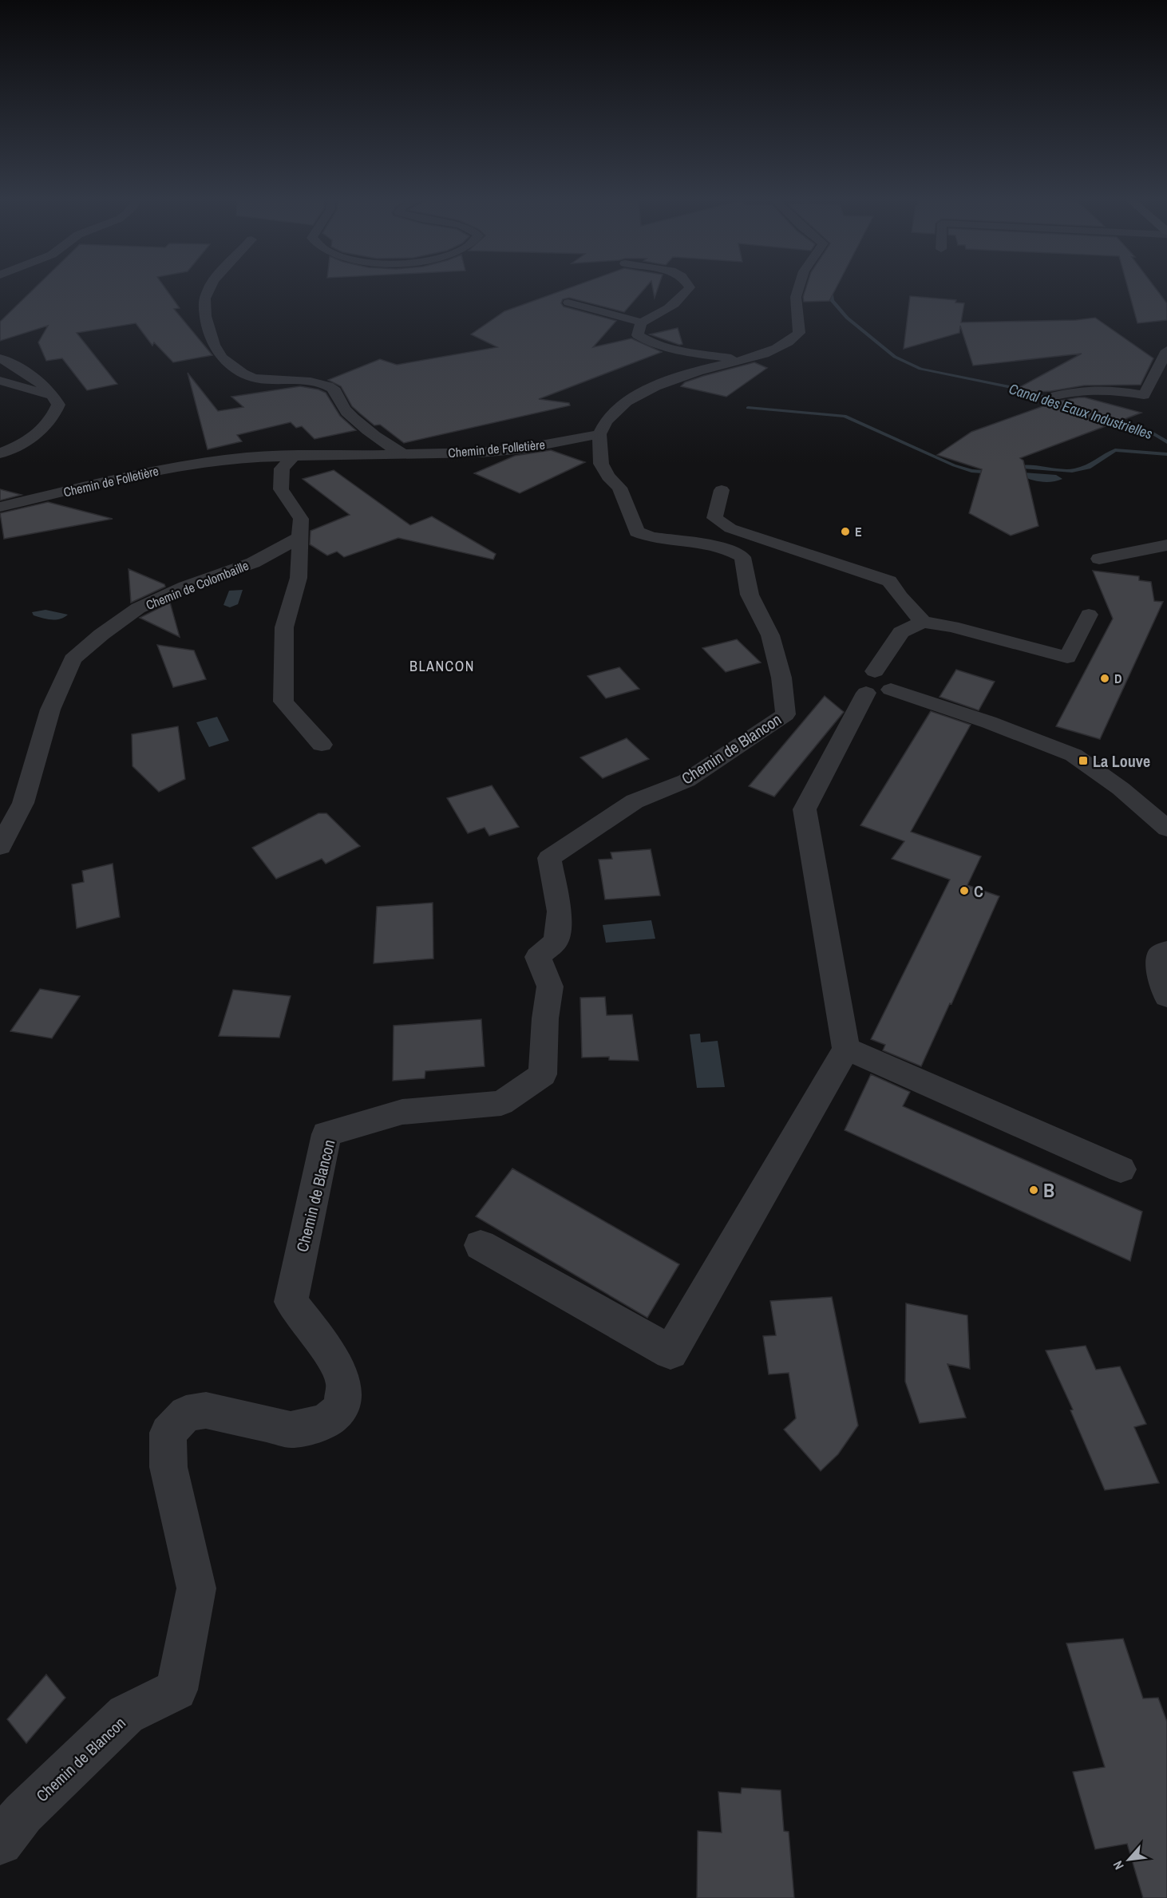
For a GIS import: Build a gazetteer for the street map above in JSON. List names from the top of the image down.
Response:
{
  "streets": {
    "street": ["Chemin de Folletière", "Chemin de Colombaille", "Chemin de Blancon"]
  },
  "crossings": [
    ["Chemin de Folletière", "Chemin de Blancon"]
  ],
  "districts": ["BLANCON"],
  "water": ["Canal des Eaux Industrielles"],
  "places": {
    "other": [
      "E",
      "D",
      "C",
      "B"
    ],
    "transit": ["La Louve"]
  },
  "north": "bottom left"
}
